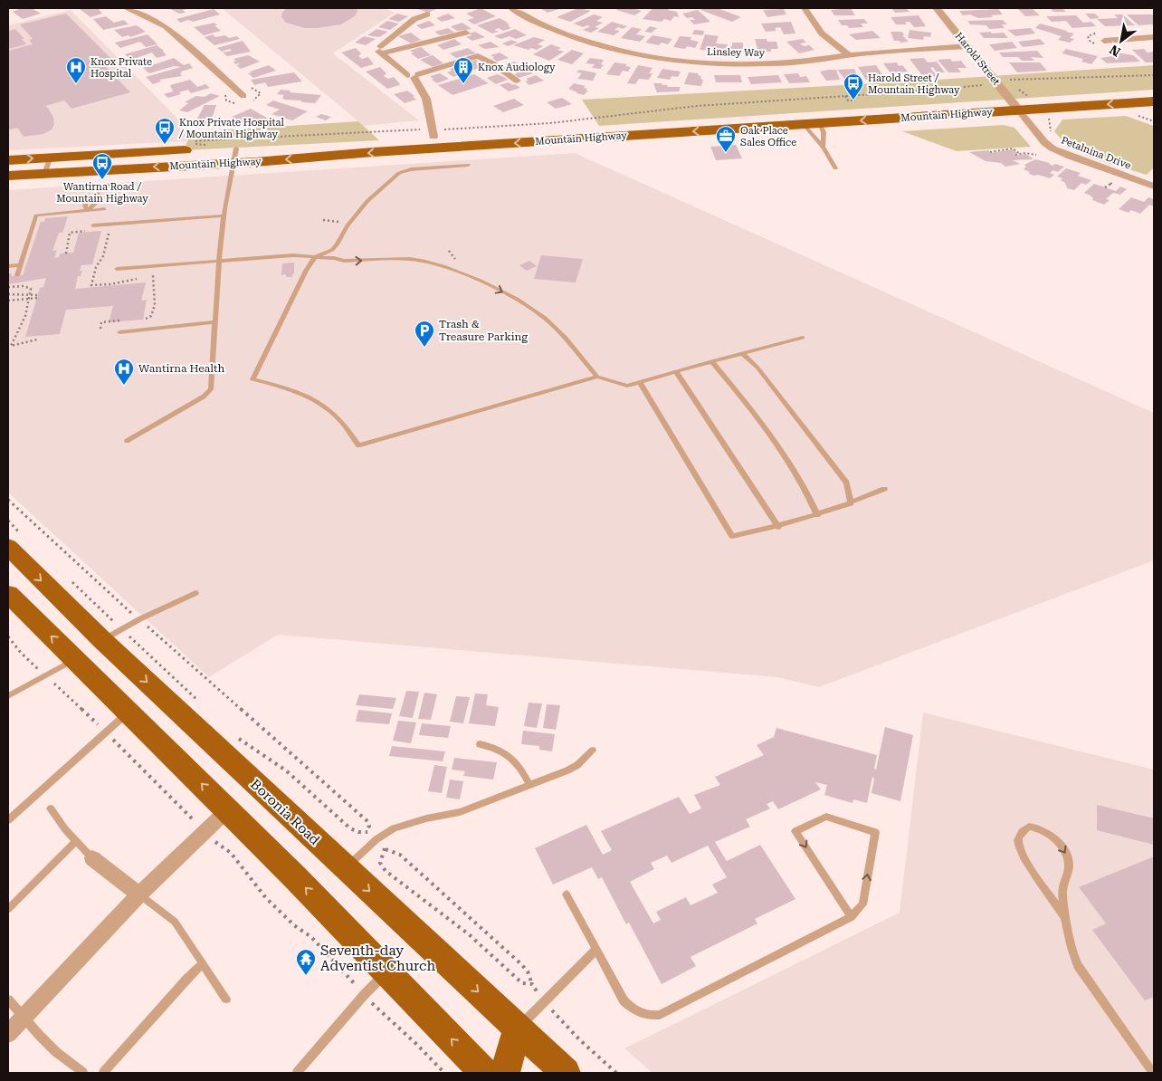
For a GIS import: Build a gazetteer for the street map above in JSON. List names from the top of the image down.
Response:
{
  "streets": {
    "main road": ["Mountain Highway", "Boronia Road"],
    "street": ["Linsley Way", "Harold Street", "Petalnina Drive"]
  },
  "crossings": [
    ["Linsley Way", "Harold Street"],
    ["Harold Street", "Mountain Highway"],
    ["Harold Street", "Petalnina Drive"],
    ["Mountain Highway", "Petalnina Drive"]
  ],
  "places": {
    "hospital": ["Knox Private Hospital", "Wantirna Health"],
    "building": ["Knox Audiology"],
    "bus stop": ["Harold Street / Mountain Highway", "Knox Private Hospital / Mountain Highway", "Wantirna Road / Mountain Highway"],
    "office": ["Oak Place Sales Office"],
    "parking": ["Trash & Treasure Parking"],
    "temple": ["Seventh-day Adventist Church"]
  },
  "north": "bottom left"
}
